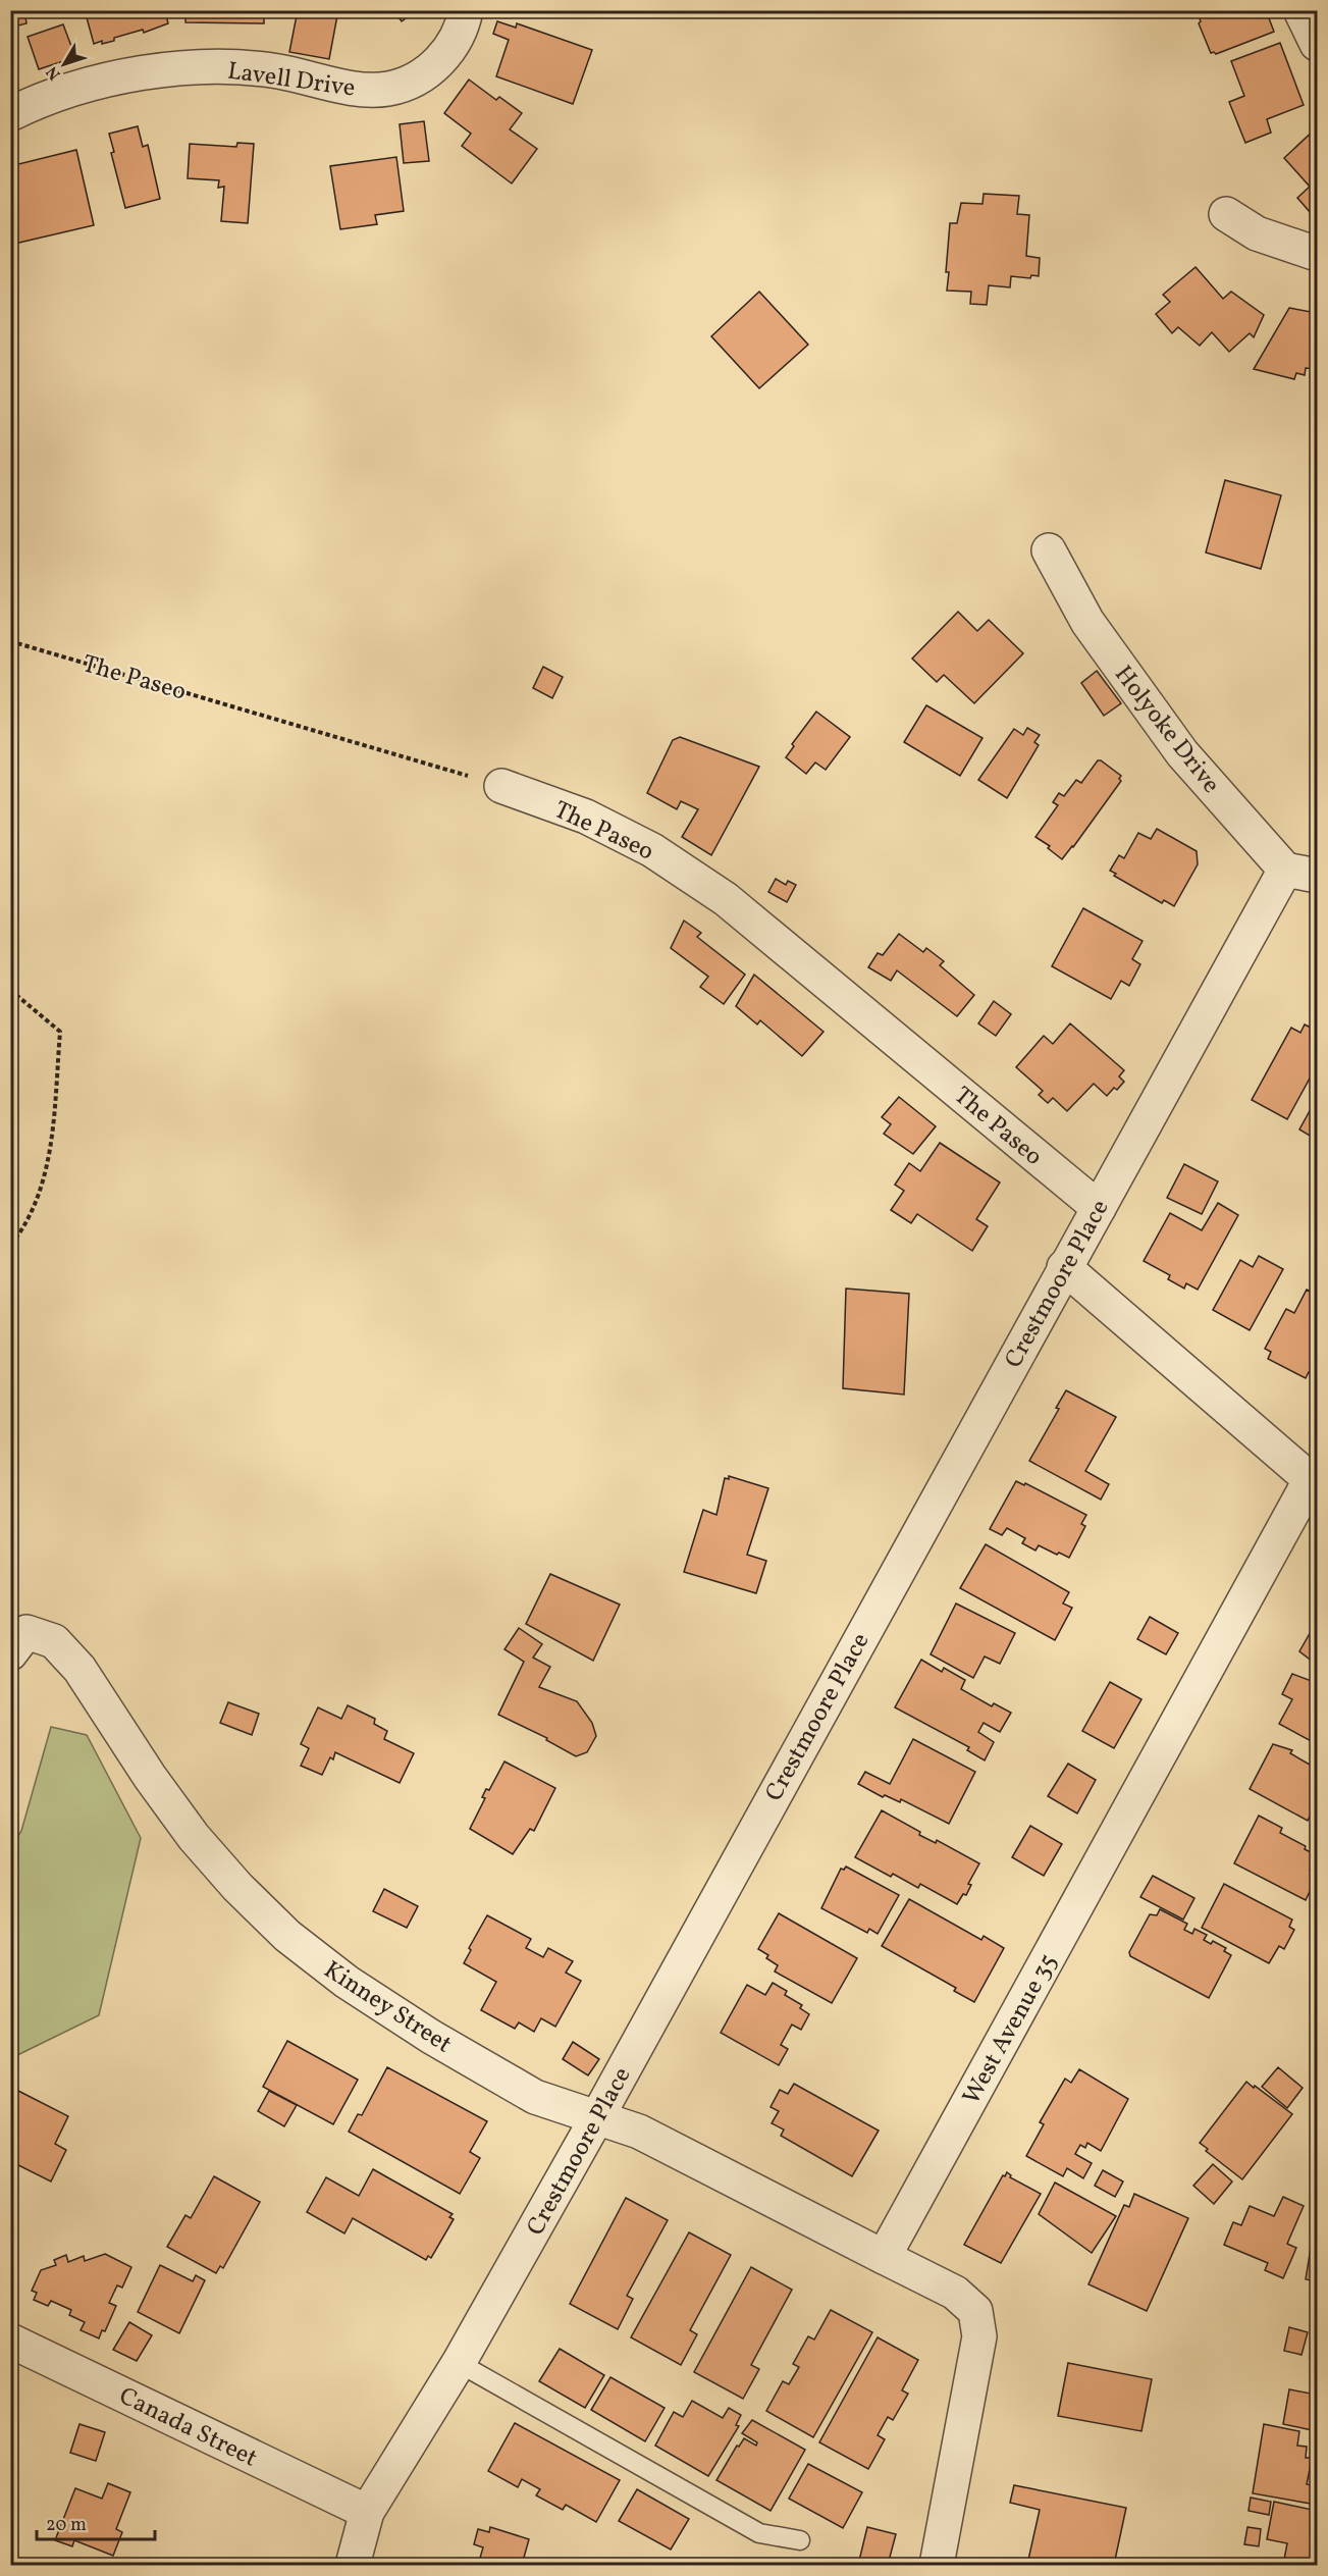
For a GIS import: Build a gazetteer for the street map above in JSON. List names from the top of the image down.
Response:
{
  "streets": {
    "street": [
      "Lavell Drive",
      "The Paseo",
      "Holyoke Drive",
      "Crestmoore Place",
      "Kinney Street",
      "West Avenue 35",
      "Canada Street"
    ]
  },
  "crossings": [
    ["The Paseo", "Crestmoore Place"],
    ["Holyoke Drive", "Crestmoore Place"],
    ["Crestmoore Place", "Kinney Street"],
    ["Crestmoore Place", "Canada Street"],
    ["Kinney Street", "West Avenue 35"]
  ],
  "scale_bar": "20 m",
  "north": "bottom left"
}
